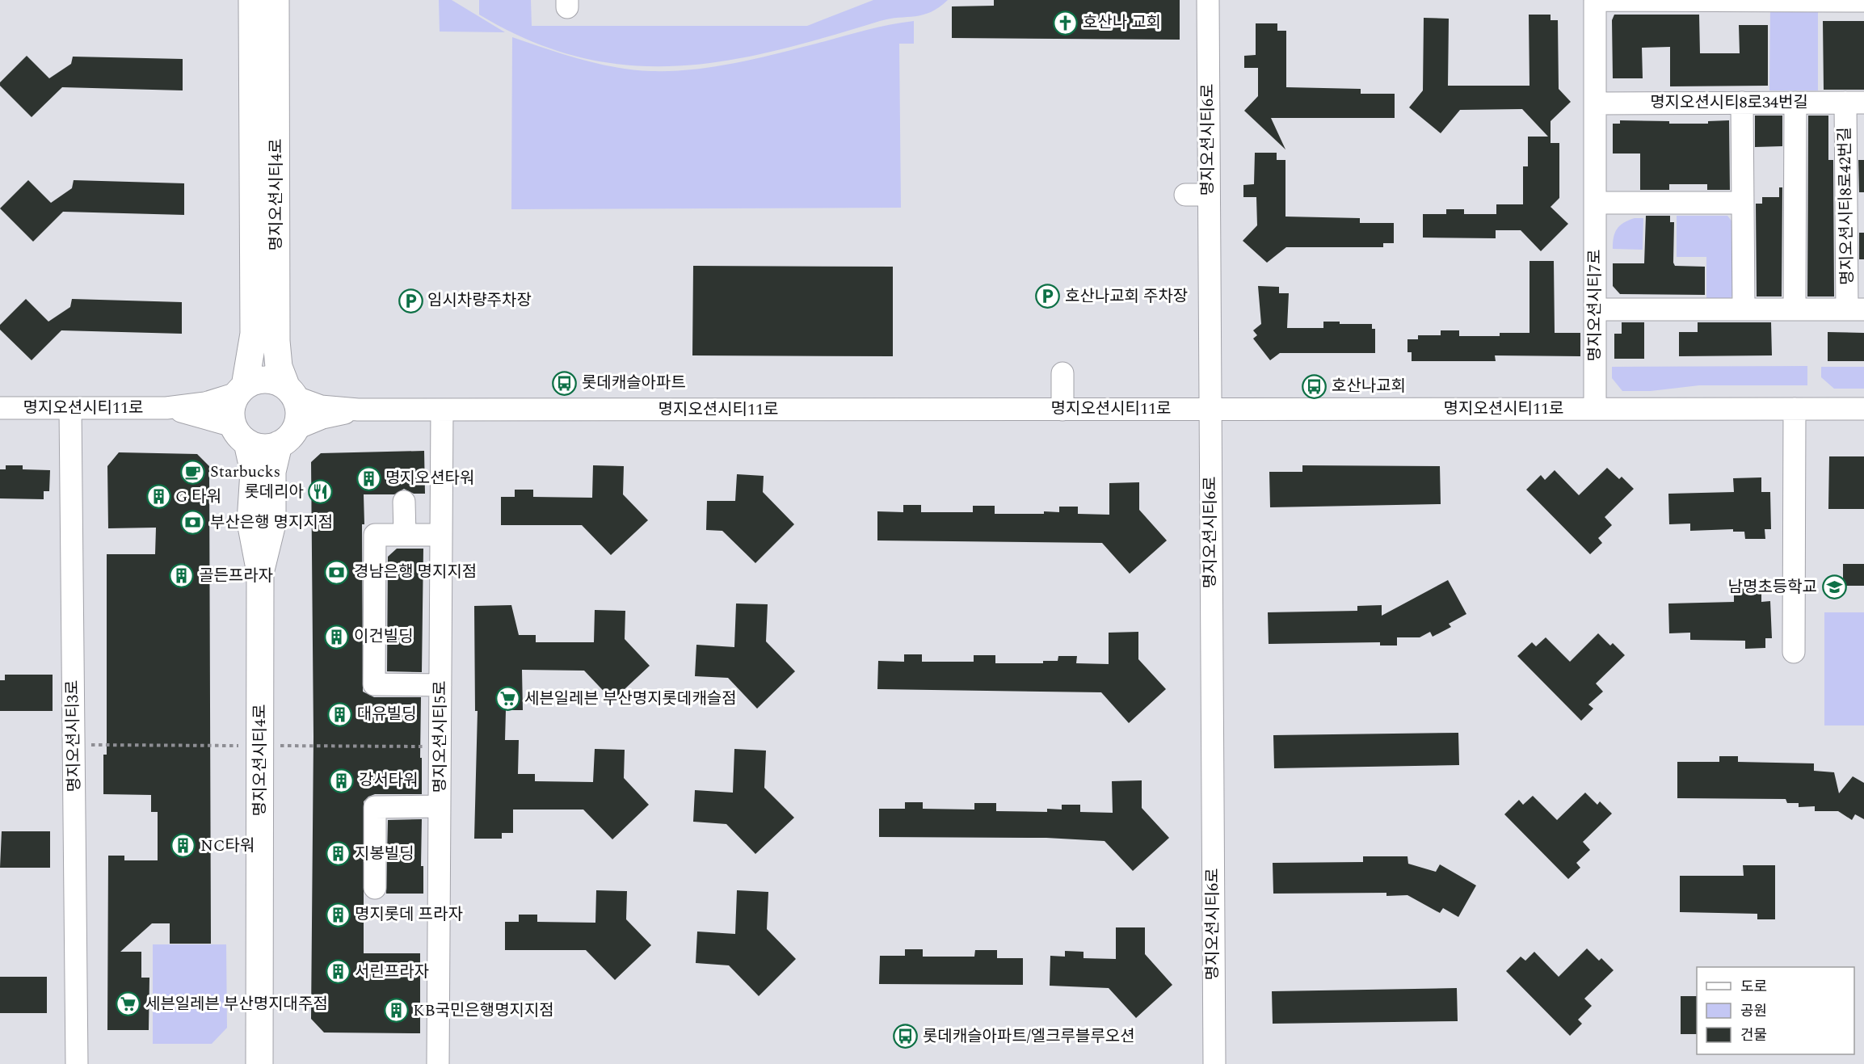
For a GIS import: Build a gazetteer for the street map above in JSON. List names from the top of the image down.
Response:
{
  "streets": {
    "main road": ["명지오션시티4로"],
    "street": [
      "명지오션시티8로34번길",
      "명지오션시티6로",
      "명지오션시티8로42번길",
      "명지오션시티7로",
      "명지오션시티11로",
      "명지오션시티3로",
      "명지오션시티5로"
    ]
  },
  "crossings": [
    ["명지오션시티8로34번길", "명지오션시티8로42번길"],
    ["명지오션시티8로34번길", "명지오션시티7로"],
    ["명지오션시티6로", "명지오션시티11로"],
    ["명지오션시티8로42번길", "명지오션시티7로"],
    ["명지오션시티7로", "명지오션시티11로"],
    ["명지오션시티11로", "명지오션시티3로"],
    ["명지오션시티11로", "명지오션시티5로"]
  ],
  "places": {
    "church": ["호산나 교회"],
    "parking": ["호산나교회 주차장", "임시차량주차장"],
    "bus stop": ["롯데캐슬아파트", "호산나교회", "롯데캐슬아파트/엘크루블루오션"],
    "cafe": ["Starbucks"],
    "building": [
      "명지오션타워",
      "G 타워",
      "골든프라자",
      "이건빌딩",
      "대유빌딩",
      "강서타워",
      "NC타워",
      "지봉빌딩",
      "명지롯데 프라자",
      "서린프라자",
      "KB국민은행명지지점"
    ],
    "restaurant": ["롯데리아"],
    "bank": ["부산은행 명지지점", "경남은행 명지지점"],
    "school or university": ["남명초등학교"],
    "supermarket": ["세븐일레븐 부산명지롯데캐슬점", "세븐일레븐 부산명지대주점"]
  },
  "legend": ["도로", "공원", "건물"]
}
